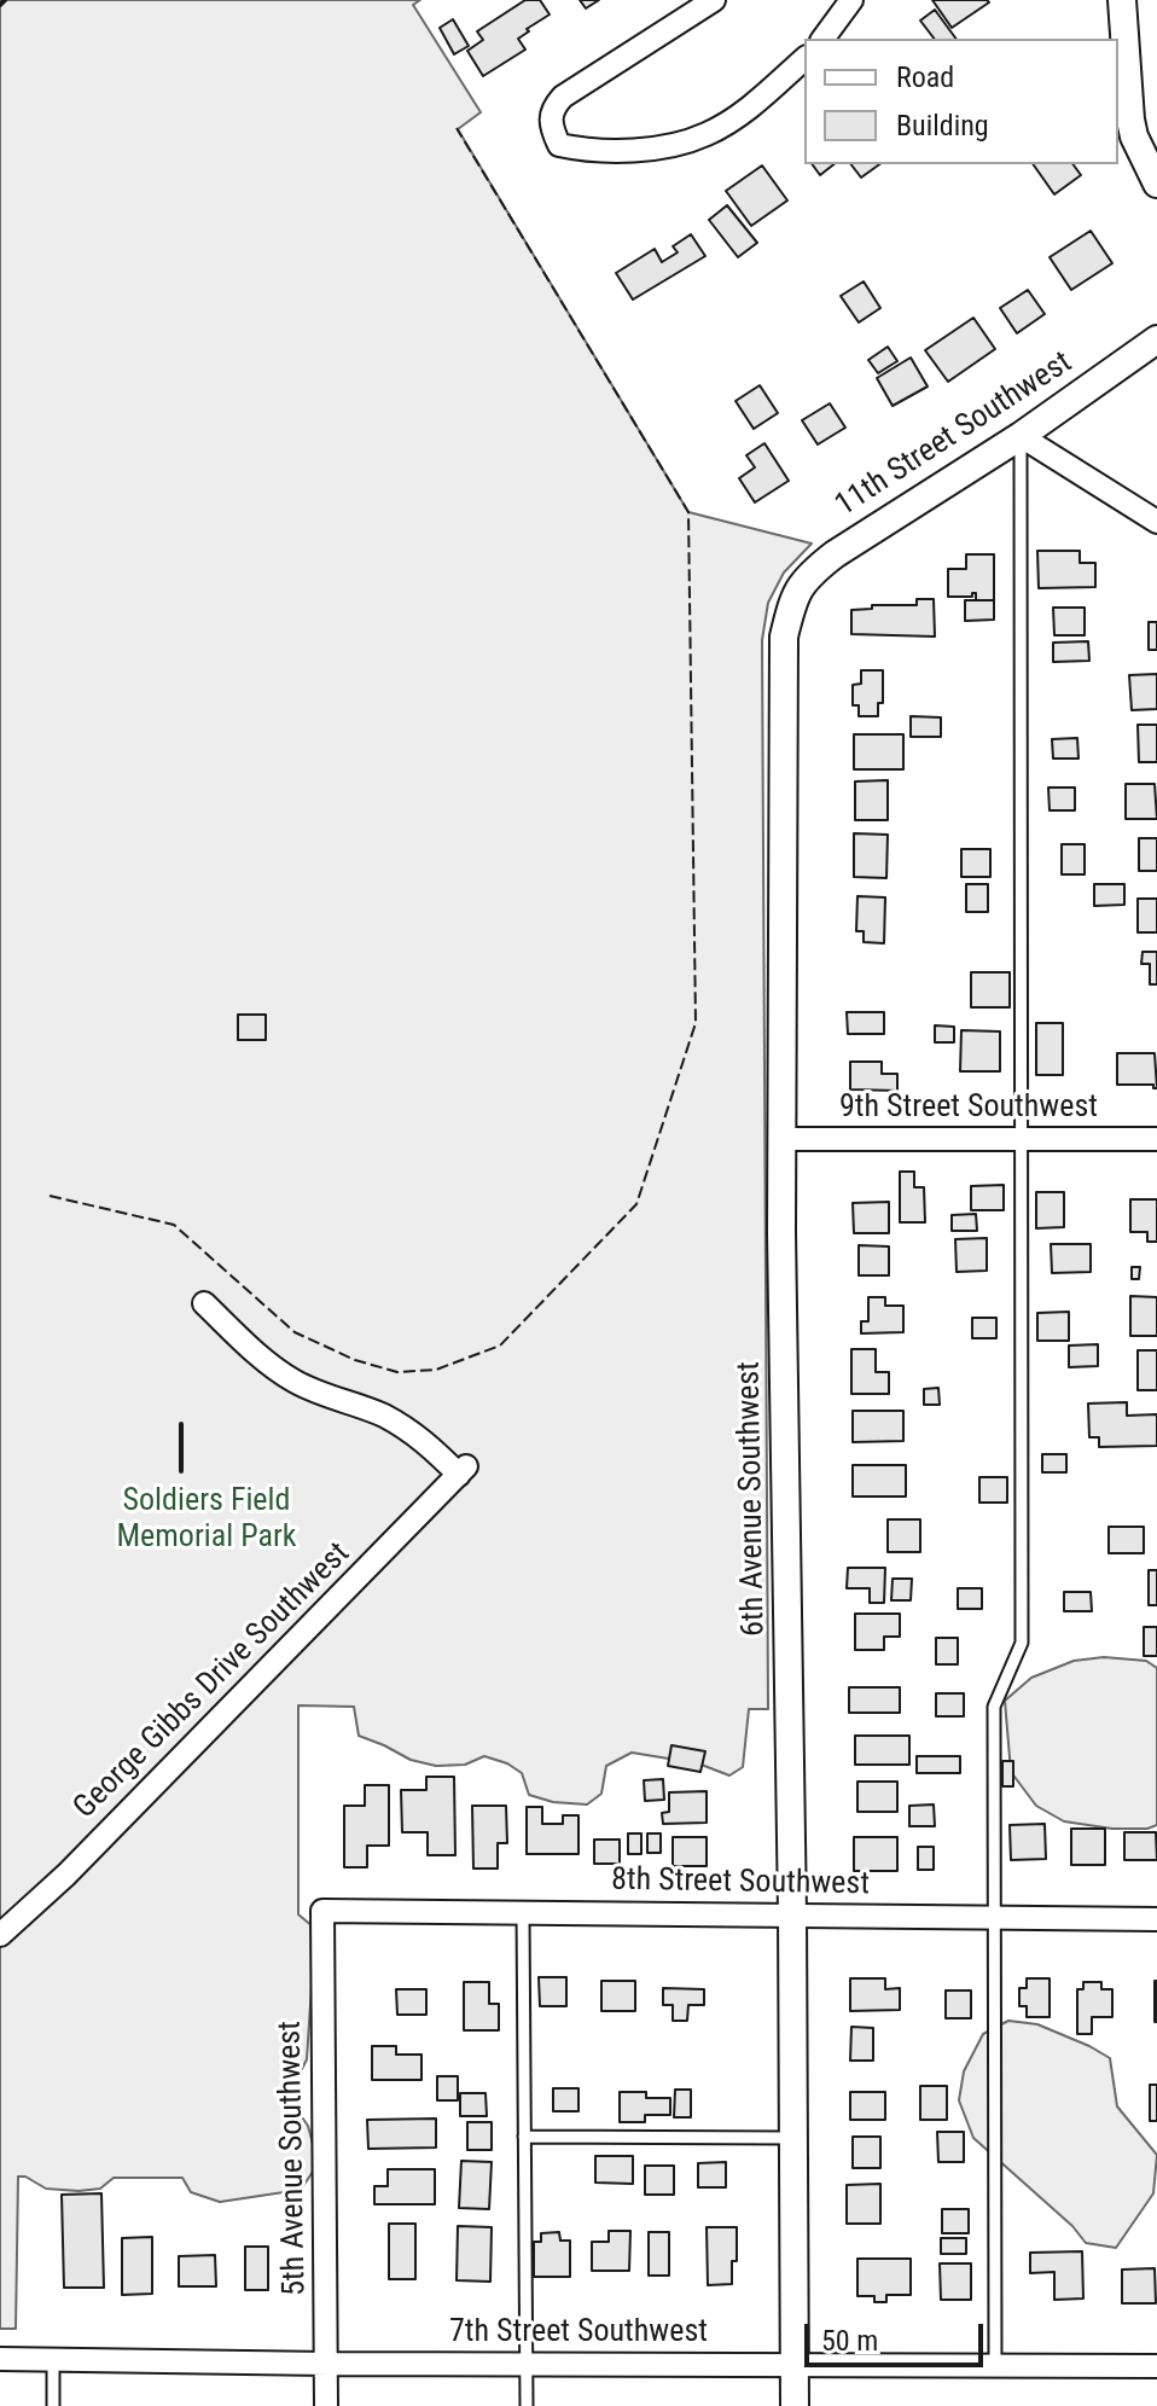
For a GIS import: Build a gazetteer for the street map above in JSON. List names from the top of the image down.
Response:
{
  "streets": {
    "street": [
      "11th Street Southwest",
      "9th Street Southwest",
      "6th Avenue Southwest",
      "George Gibbs Drive Southwest",
      "8th Street Southwest",
      "5th Avenue Southwest",
      "7th Street Southwest"
    ]
  },
  "crossings": [
    ["11th Street Southwest", "6th Avenue Southwest"],
    ["9th Street Southwest", "6th Avenue Southwest"],
    ["6th Avenue Southwest", "8th Street Southwest"],
    ["6th Avenue Southwest", "7th Street Southwest"],
    ["8th Street Southwest", "5th Avenue Southwest"],
    ["5th Avenue Southwest", "7th Street Southwest"]
  ],
  "parks": ["Soldiers Field Memorial Park"],
  "legend": ["Road", "Building"],
  "scale_bar": "50 m"
}
